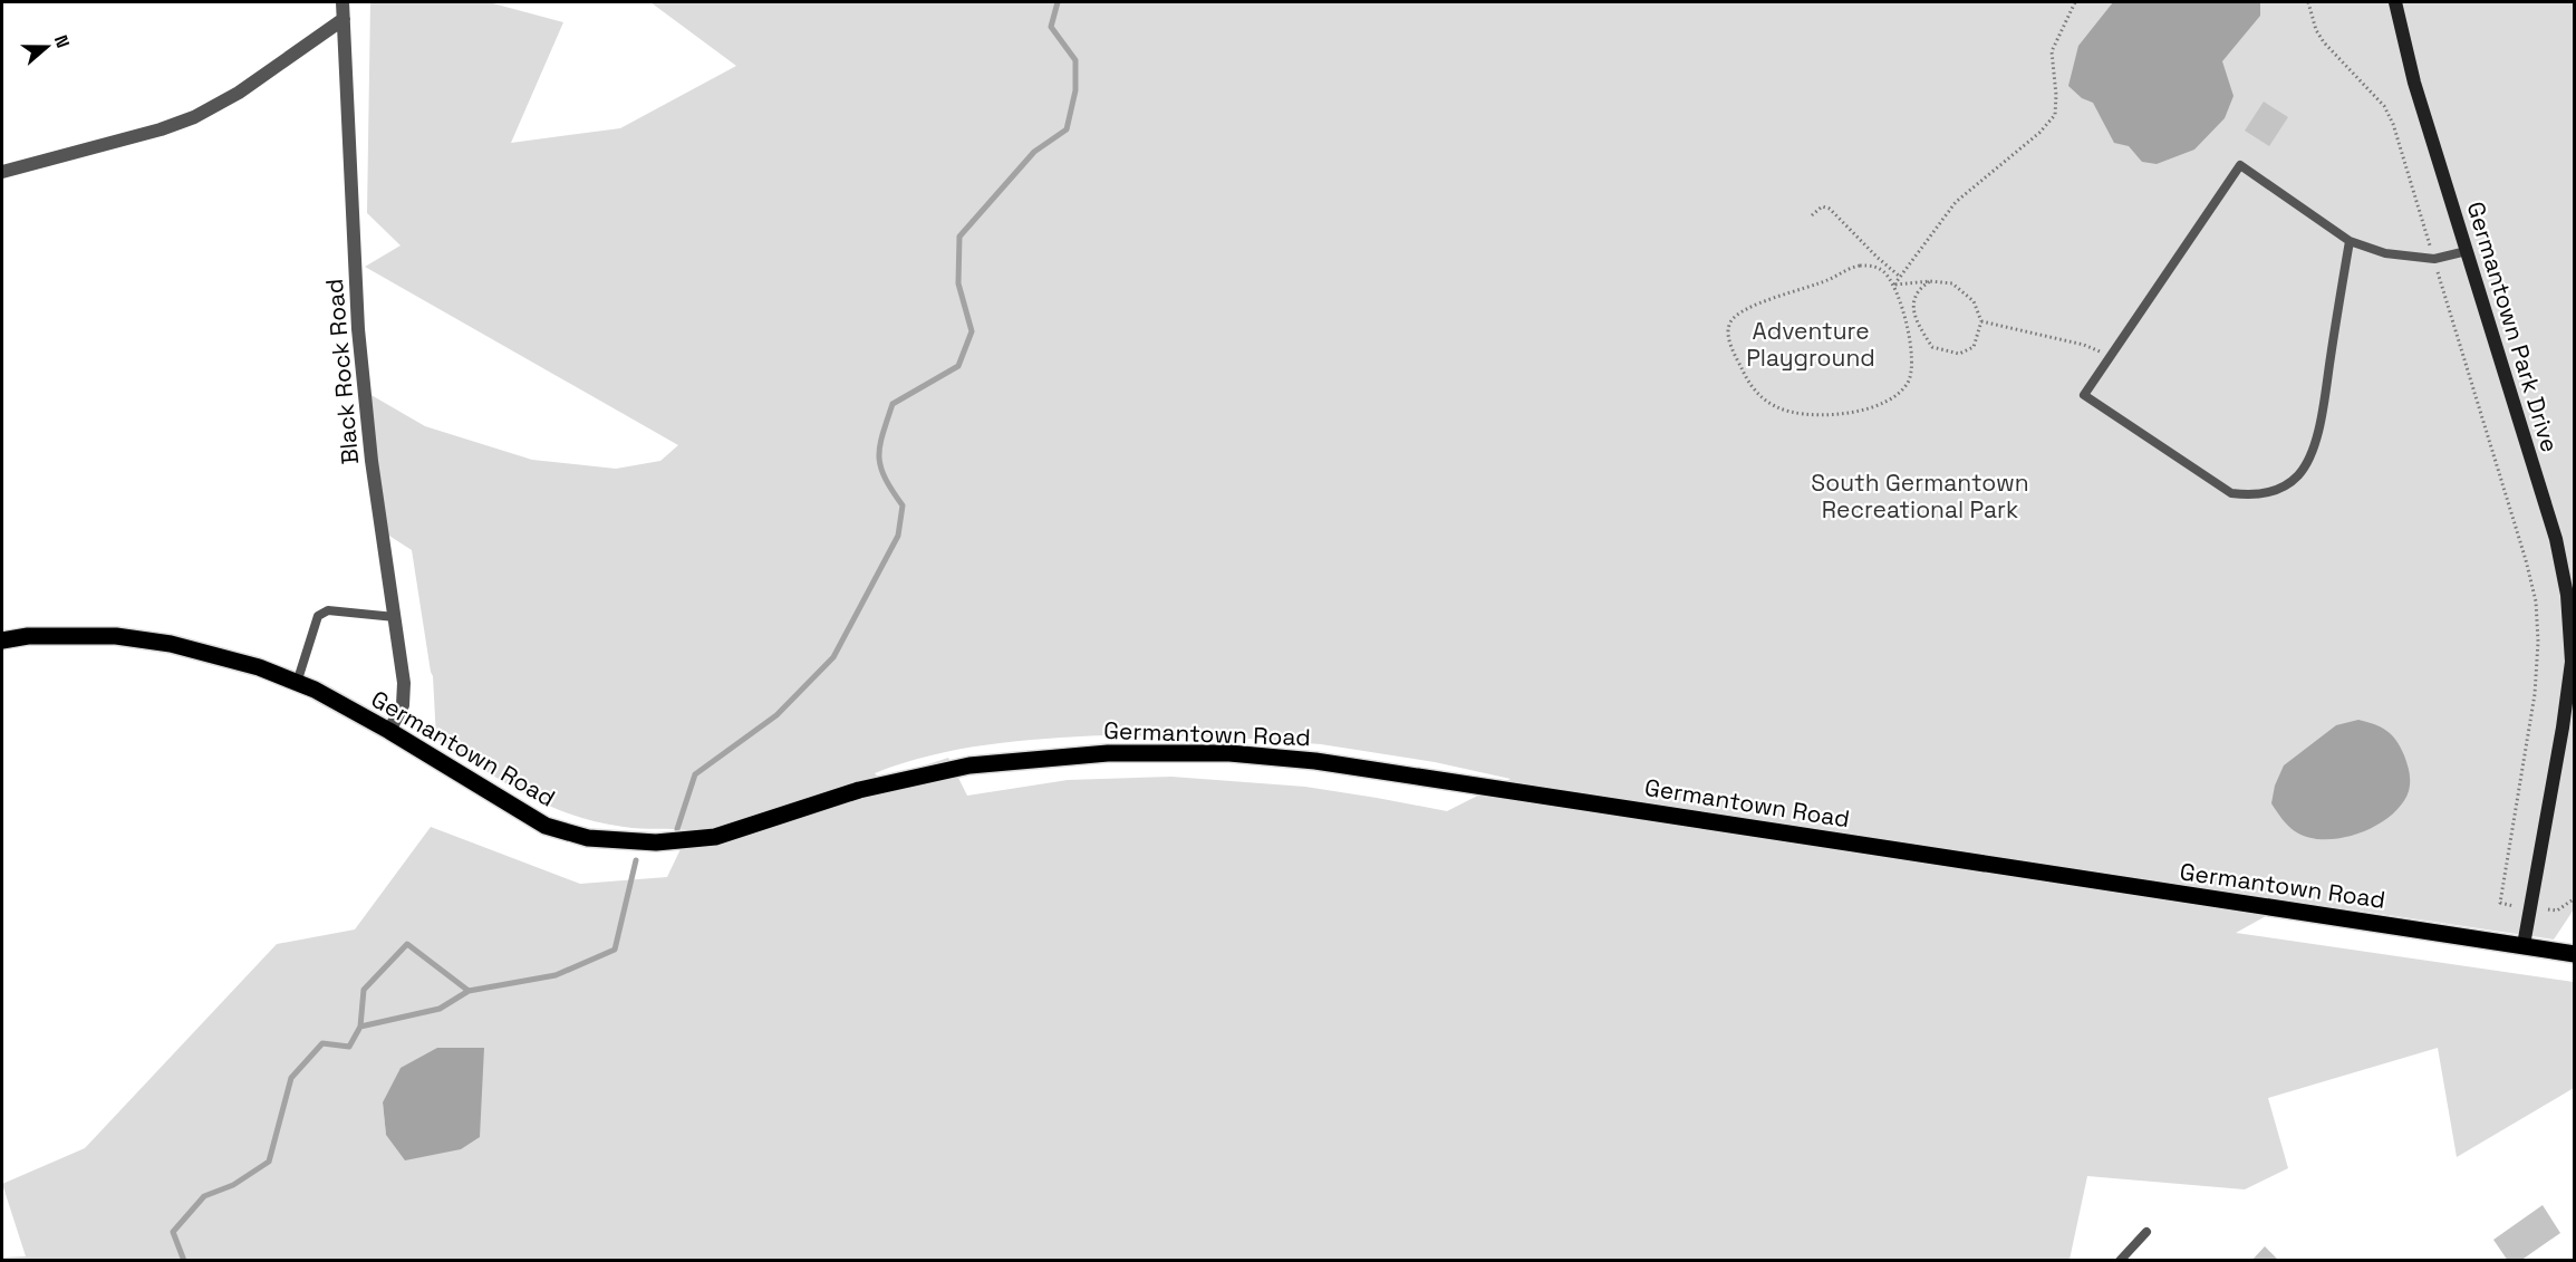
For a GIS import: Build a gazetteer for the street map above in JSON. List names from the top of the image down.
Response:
{
  "streets": {
    "main road": ["Germantown Road"],
    "street": ["Germantown Park Drive", "Black Rock Road"]
  },
  "crossings": [
    ["Germantown Park Drive", "Germantown Road"],
    ["Black Rock Road", "Germantown Road"]
  ],
  "parks": ["Adventure Playground", "South Germantown Recreational Park"],
  "north": "right"
}
